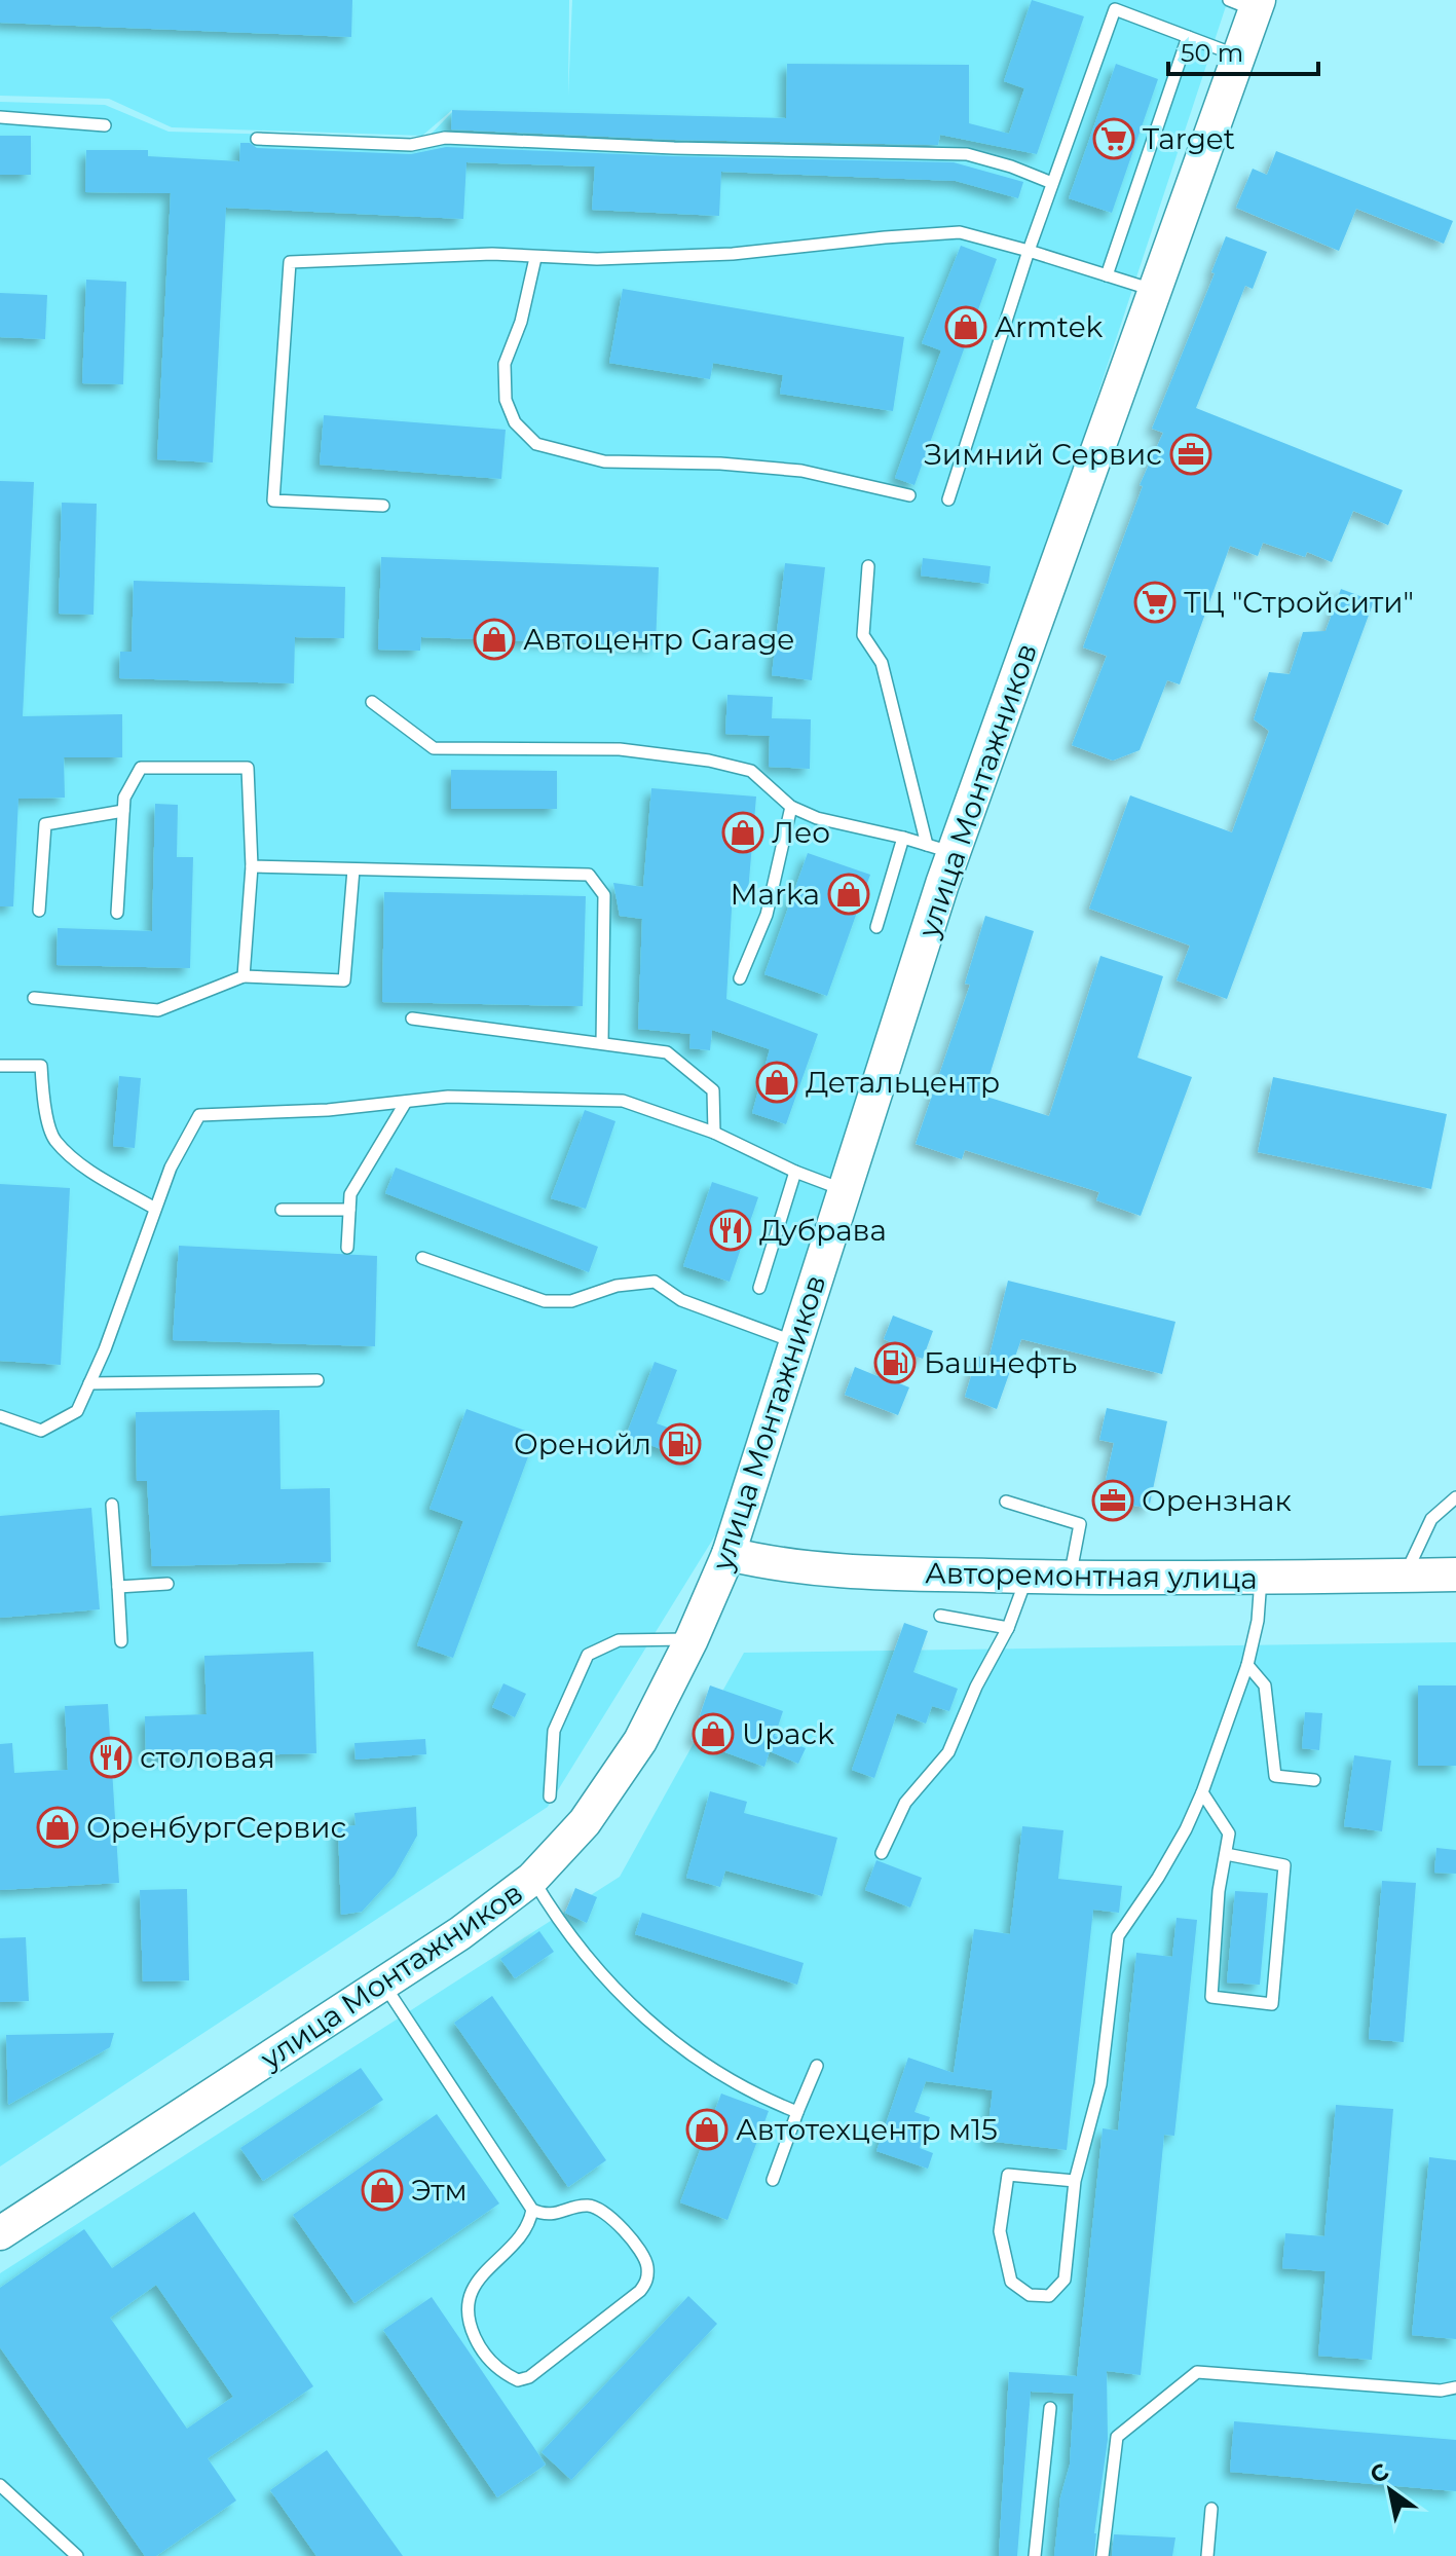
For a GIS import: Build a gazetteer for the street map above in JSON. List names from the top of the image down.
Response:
{
  "streets": {
    "main road": ["улица Монтажников", "Авторемонтная улица"]
  },
  "crossings": [
    ["улица Монтажников", "Авторемонтная улица"]
  ],
  "places": {
    "supermarket": ["Target", "ТЦ \"Стройсити\""],
    "shop": [
      "Armtek",
      "Автоцентр Garage",
      "Лео",
      "Marka",
      "Детальцентр",
      "Upack",
      "ОренбургСервис",
      "Автотехцентр м15",
      "Этм"
    ],
    "office": ["Зимний Сервис", "Орензнак"],
    "restaurant": ["Дубрава", "столовая"],
    "fuel station": ["Башнефть", "Оренойл"]
  },
  "scale_bar": "50 m",
  "north": "top left"
}
